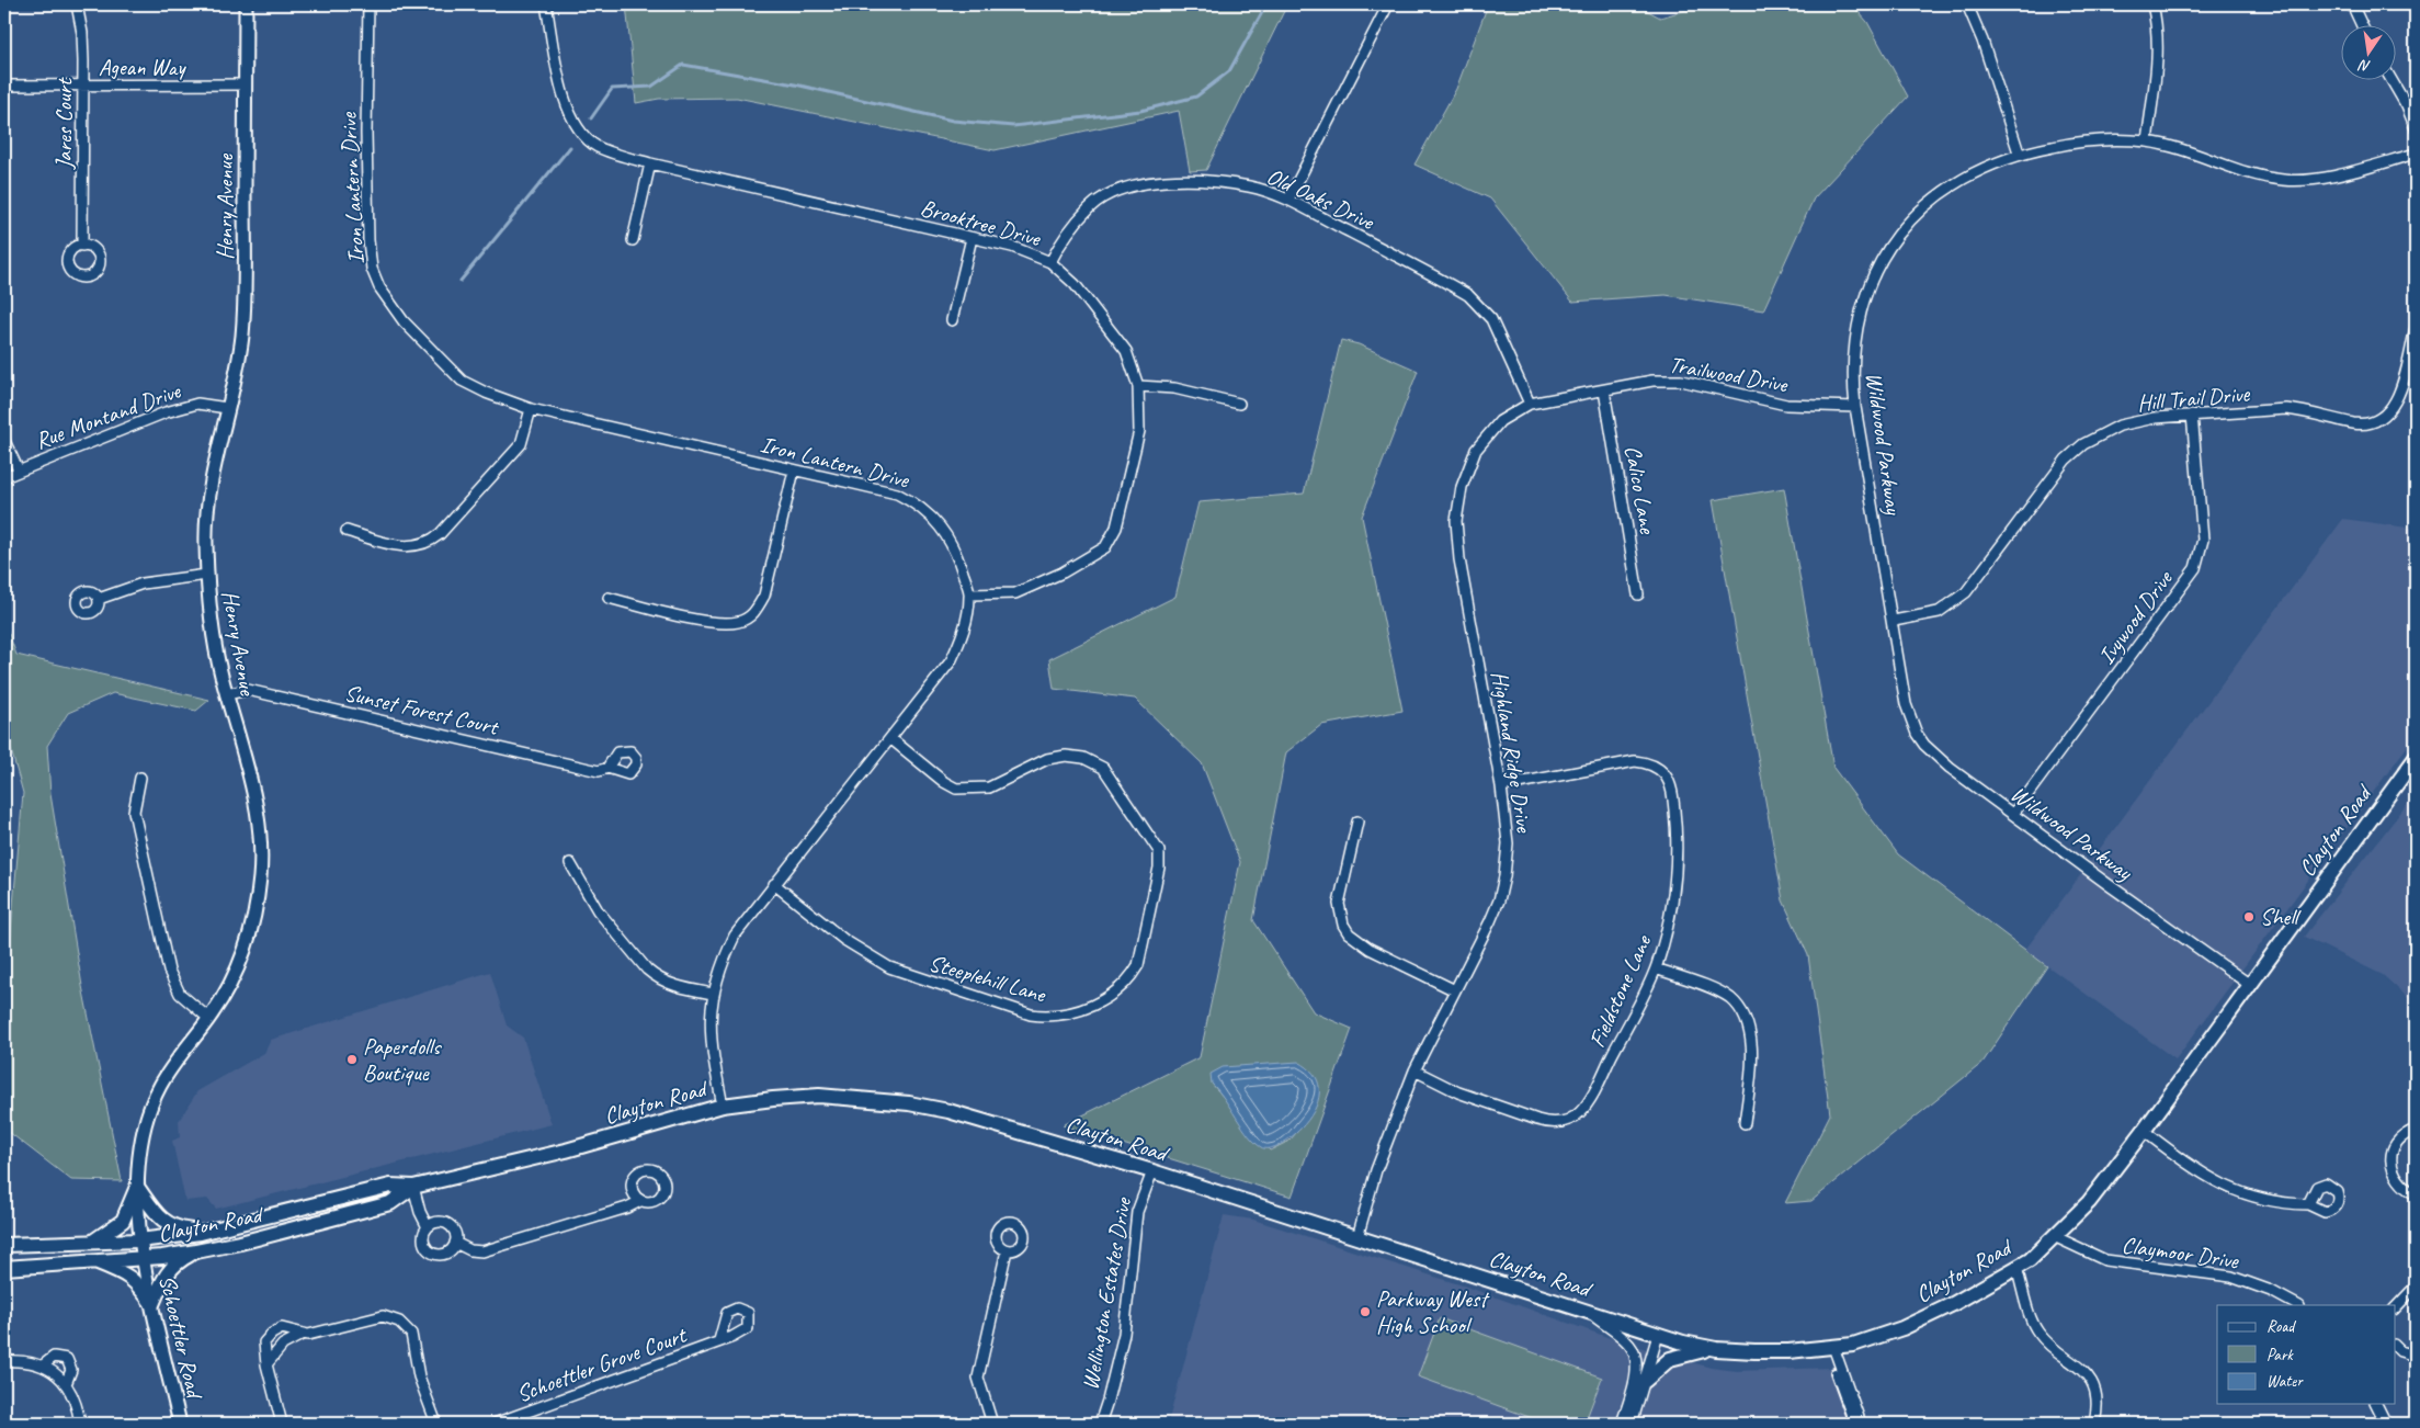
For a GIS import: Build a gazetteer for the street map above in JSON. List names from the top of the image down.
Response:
{
  "streets": {
    "main road": ["Clayton Road"],
    "street": [
      "Agean Way",
      "Jares Court",
      "Iron Lantern Drive",
      "Old Oaks Drive",
      "Henry Avenue",
      "Brooktree Drive",
      "Trailwood Drive",
      "Hill Trail Drive",
      "Rue Montand Drive",
      "Wildwood Parkway",
      "Calico Lane",
      "Ivywood Drive",
      "Sunset Forest Court",
      "Highland Ridge Drive",
      "Steeplehill Lane",
      "Fieldstone Lane",
      "Claymoor Drive",
      "Wellington Estates Drive",
      "Schoettler Road",
      "Schoettler Grove Court"
    ]
  },
  "crossings": [
    ["Agean Way", "Jares Court"],
    ["Agean Way", "Henry Avenue"],
    ["Iron Lantern Drive", "Brooktree Drive"],
    ["Iron Lantern Drive", "Clayton Road"],
    ["Iron Lantern Drive", "Steeplehill Lane"],
    ["Old Oaks Drive", "Brooktree Drive"],
    ["Old Oaks Drive", "Trailwood Drive"],
    ["Old Oaks Drive", "Highland Ridge Drive"],
    ["Henry Avenue", "Rue Montand Drive"],
    ["Henry Avenue", "Sunset Forest Court"],
    ["Henry Avenue", "Clayton Road"],
    ["Henry Avenue", "Schoettler Road"],
    ["Trailwood Drive", "Wildwood Parkway"],
    ["Trailwood Drive", "Calico Lane"],
    ["Trailwood Drive", "Highland Ridge Drive"],
    ["Hill Trail Drive", "Wildwood Parkway"],
    ["Hill Trail Drive", "Ivywood Drive"],
    ["Wildwood Parkway", "Ivywood Drive"],
    ["Wildwood Parkway", "Clayton Road"],
    ["Highland Ridge Drive", "Clayton Road"],
    ["Highland Ridge Drive", "Fieldstone Lane"],
    ["Clayton Road", "Claymoor Drive"],
    ["Clayton Road", "Wellington Estates Drive"],
    ["Clayton Road", "Schoettler Road"]
  ],
  "places": ["Shell", "Paperdolls Boutique", "Parkway West High School"],
  "legend": ["Road", "Park", "Water"],
  "north": "bottom"
}
